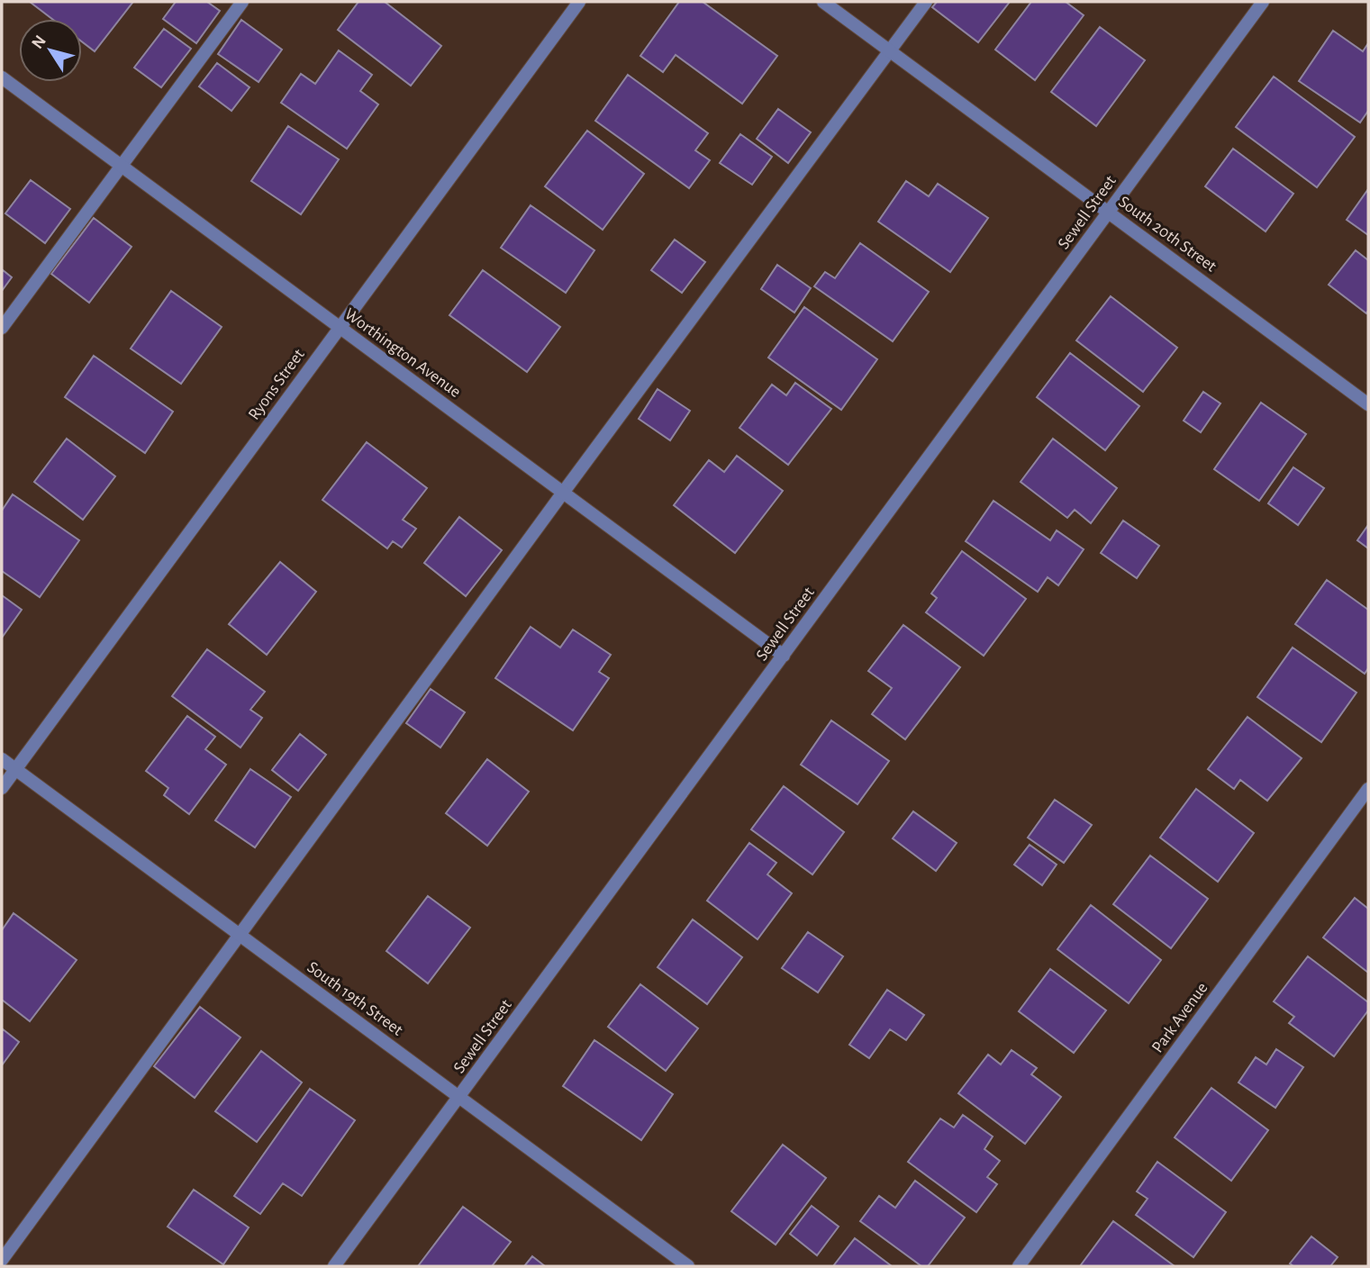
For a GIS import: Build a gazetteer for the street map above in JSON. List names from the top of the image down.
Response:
{
  "streets": {
    "street": [
      "Sewell Street",
      "South 20th Street",
      "Worthington Avenue",
      "Ryons Street",
      "South 19th Street",
      "Park Avenue"
    ]
  },
  "crossings": [
    ["Sewell Street", "South 20th Street"],
    ["Sewell Street", "Worthington Avenue"],
    ["Sewell Street", "South 19th Street"],
    ["Worthington Avenue", "Ryons Street"],
    ["Ryons Street", "South 19th Street"]
  ],
  "north": "top left"
}
